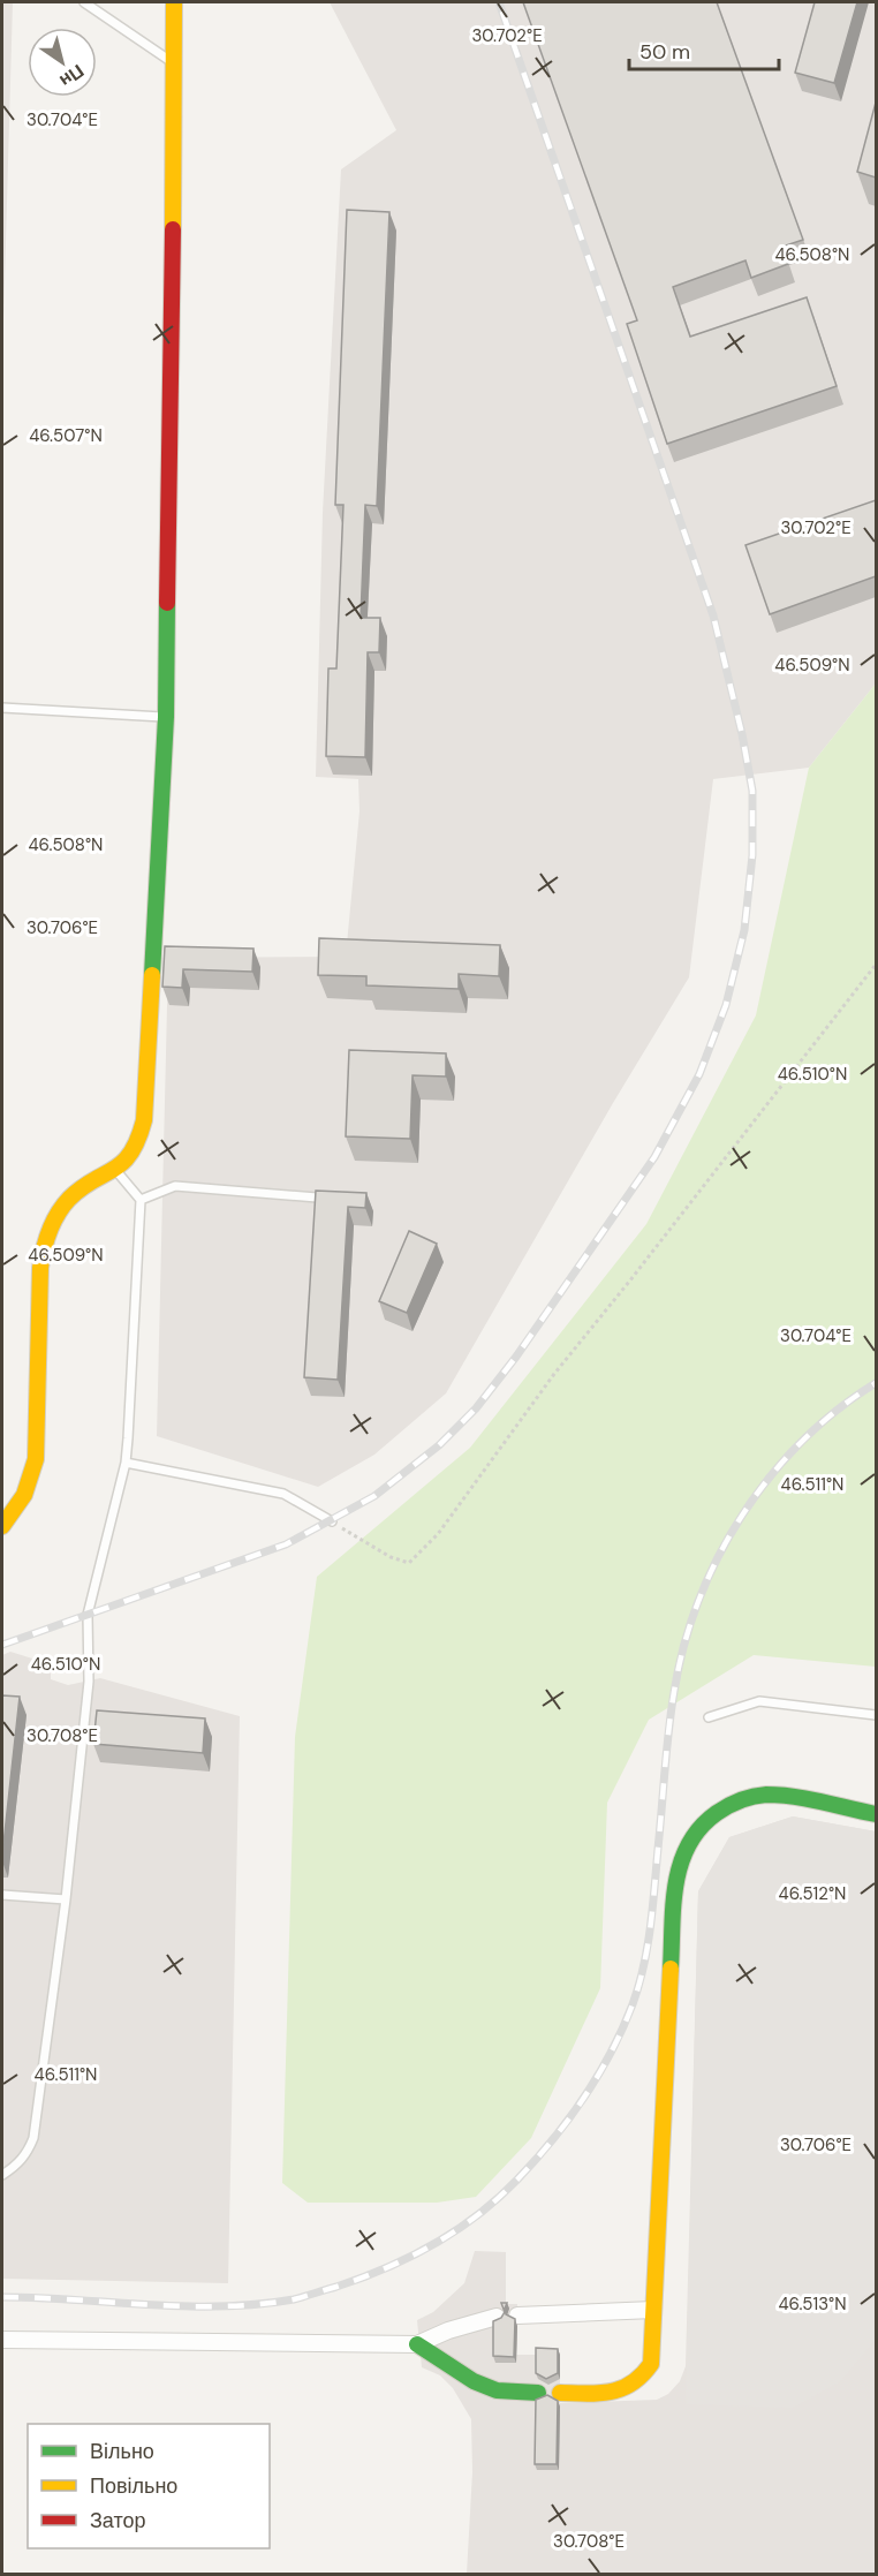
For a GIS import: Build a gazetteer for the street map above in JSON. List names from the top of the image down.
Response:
{
  "legend": ["Вільно", "Повільно", "Затор"],
  "scale_bar": "50 m",
  "north": "bottom right",
  "coordinates": [
    "30.702°E",
    "30.704°E",
    "46.508°N",
    "46.507°N",
    "46.509°N",
    "30.706°E",
    "46.510°N",
    "46.511°N",
    "30.708°E",
    "46.512°N",
    "46.513°N"
  ]
}
